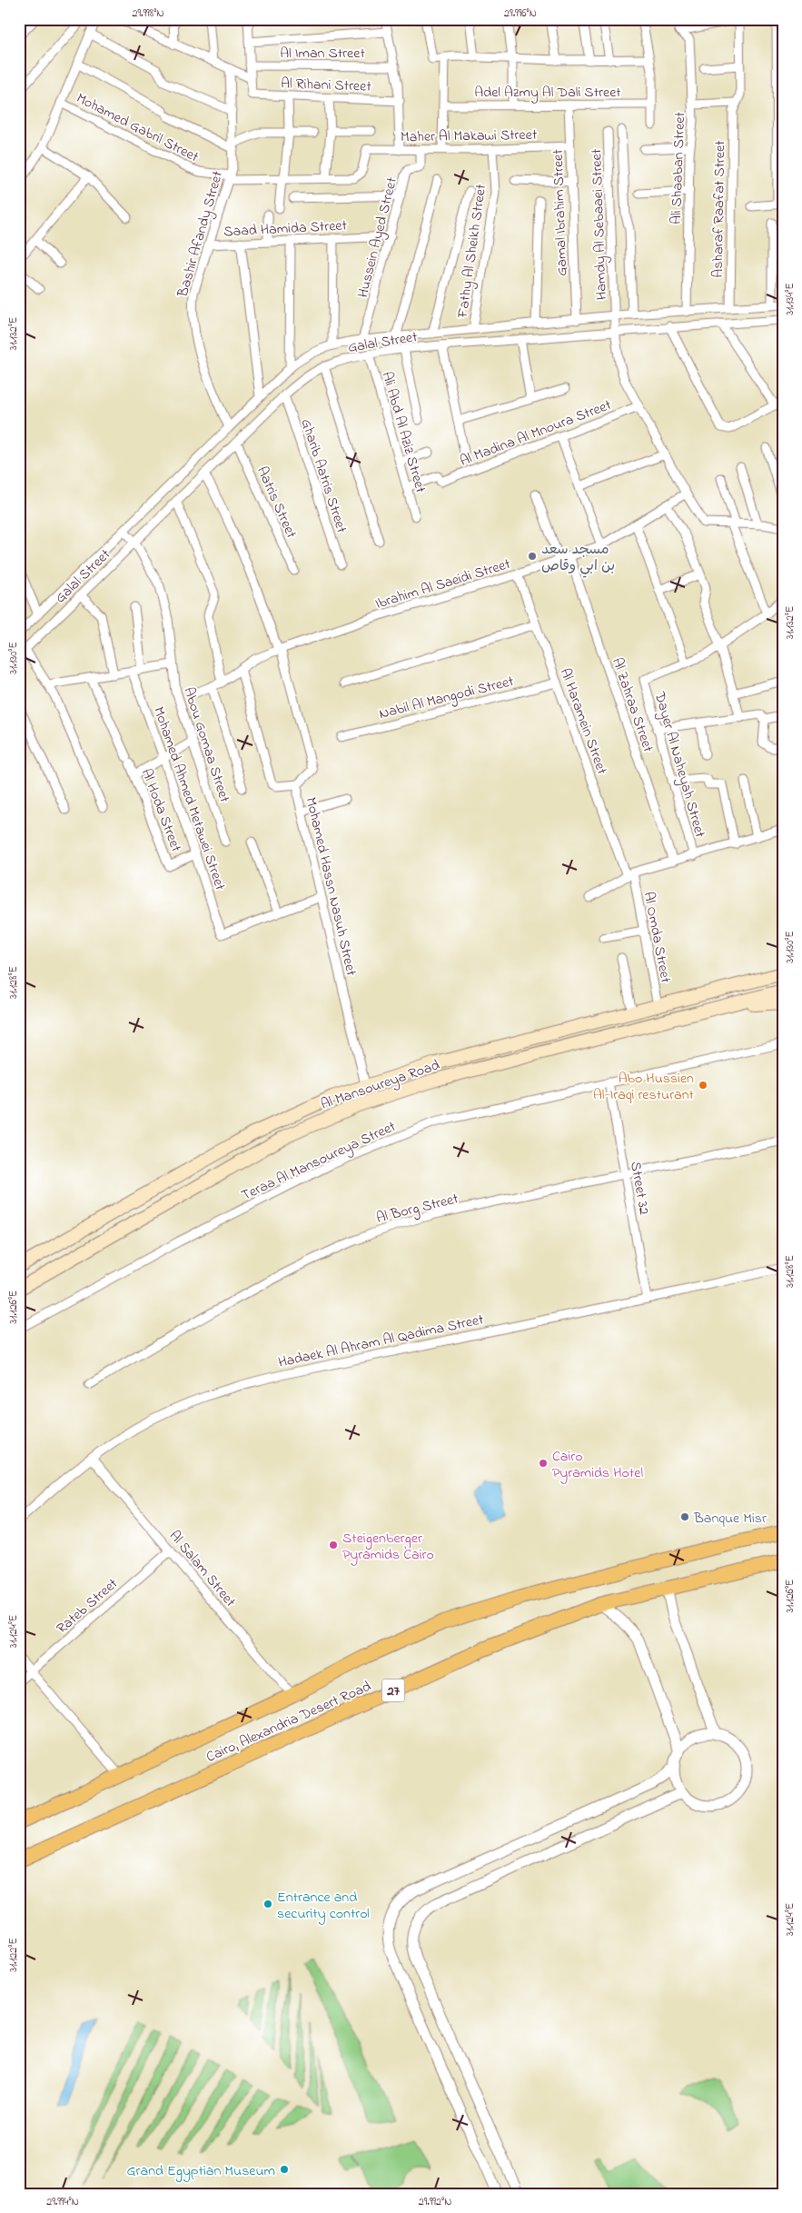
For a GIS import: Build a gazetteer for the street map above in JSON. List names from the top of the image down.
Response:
{
  "streets": {
    "highway": ["27", "Cairo, Alexandria Desert Road"],
    "main road": ["Al Mansoureya Road"],
    "street": [
      "Al Iman Street",
      "Al Rihani Street",
      "Adel Azmy Al Dali Street",
      "Mohamed Gabril Street",
      "Maher Al Makawi Street",
      "Ali Shaaban Street",
      "Asharaf Raafat Street",
      "Gamal Ibrahim Street",
      "Hamdy Al Sebaaei Street",
      "Saad Hamida Street",
      "Bashir Afandy Street",
      "Hussein Ayed Street",
      "Fathy Al Sheikh Street",
      "Galal Street",
      "Ali Abd Al Aziz Street",
      "Al Madina Al Mnoura Street",
      "Gharib Aatris Street",
      "Aatris Street",
      "Ibrahim Al Saeidi Street",
      "Nabil Al Mangodi Street",
      "Al Zahraa Street",
      "Al Haramein Street",
      "Abou Gomaa Street",
      "Dayer Al Naheyah Street",
      "Mohamed Ahmed Metawei Street",
      "Al Hoda Street",
      "Mohamed Hassn Nasuh Street",
      "Al Omda Street",
      "Teraa Al Mansoureya Street",
      "Street 32",
      "Al Borg Street",
      "Hadaek Al Ahram Al Qadima Street",
      "Al Salam Street",
      "Rateb Street"
    ]
  },
  "crossings": [
    ["Adel Azmy Al Dali Street", "Gamal Ibrahim Street"],
    ["Mohamed Gabril Street", "Maher Al Makawi Street"],
    ["Mohamed Gabril Street", "Bashir Afandy Street"],
    ["Maher Al Makawi Street", "Gamal Ibrahim Street"],
    ["Maher Al Makawi Street", "Hussein Ayed Street"],
    ["Maher Al Makawi Street", "Fathy Al Sheikh Street"],
    ["Ali Shaaban Street", "Galal Street"],
    ["Asharaf Raafat Street", "Galal Street"],
    ["Gamal Ibrahim Street", "Galal Street"],
    ["Hamdy Al Sebaaei Street", "Galal Street"],
    ["Hamdy Al Sebaaei Street", "Al Madina Al Mnoura Street"],
    ["Hamdy Al Sebaaei Street", "Ibrahim Al Saeidi Street"],
    ["Saad Hamida Street", "Bashir Afandy Street"],
    ["Saad Hamida Street", "Hussein Ayed Street"],
    ["Bashir Afandy Street", "Galal Street"],
    ["Hussein Ayed Street", "Galal Street"],
    ["Fathy Al Sheikh Street", "Galal Street"],
    ["Galal Street", "Ali Abd Al Aziz Street"],
    ["Galal Street", "Gharib Aatris Street"],
    ["Galal Street", "Aatris Street"],
    ["Galal Street", "Abou Gomaa Street"],
    ["Galal Street", "Mohamed Hassn Nasuh Street"],
    ["Ali Abd Al Aziz Street", "Al Madina Al Mnoura Street"],
    ["Ibrahim Al Saeidi Street", "Al Zahraa Street"],
    ["Ibrahim Al Saeidi Street", "Al Haramein Street"],
    ["Ibrahim Al Saeidi Street", "Mohamed Hassn Nasuh Street"],
    ["Nabil Al Mangodi Street", "Al Haramein Street"],
    ["Al Haramein Street", "Al Omda Street"],
    ["Mohamed Ahmed Metawei Street", "Al Hoda Street"],
    ["Mohamed Hassn Nasuh Street", "Al Mansoureya Road"],
    ["Al Omda Street", "Al Mansoureya Road"],
    ["Teraa Al Mansoureya Street", "Street 32"],
    ["Street 32", "Al Borg Street"],
    ["Street 32", "Hadaek Al Ahram Al Qadima Street"],
    ["Hadaek Al Ahram Al Qadima Street", "Al Salam Street"],
    ["Al Salam Street", "Rateb Street"],
    ["Al Salam Street", "Cairo, Alexandria Desert Road"]
  ],
  "places": [
    "مسجد سعد بن ابي وقاص",
    "Abo Hussien Al-Iraqi resturant",
    "Cairo Pyramids Hotel",
    "Banque Misr",
    "Steigenberger Pyramids Cairo",
    "Entrance and security control",
    "Grand Egyptian Museum"
  ],
  "coordinates": [
    "29.998°N",
    "29.996°N",
    "31.134°E",
    "31.132°E",
    "31.130°E",
    "31.128°E",
    "31.126°E",
    "31.124°E",
    "31.122°E",
    "29.994°N",
    "29.992°N"
  ]
}
